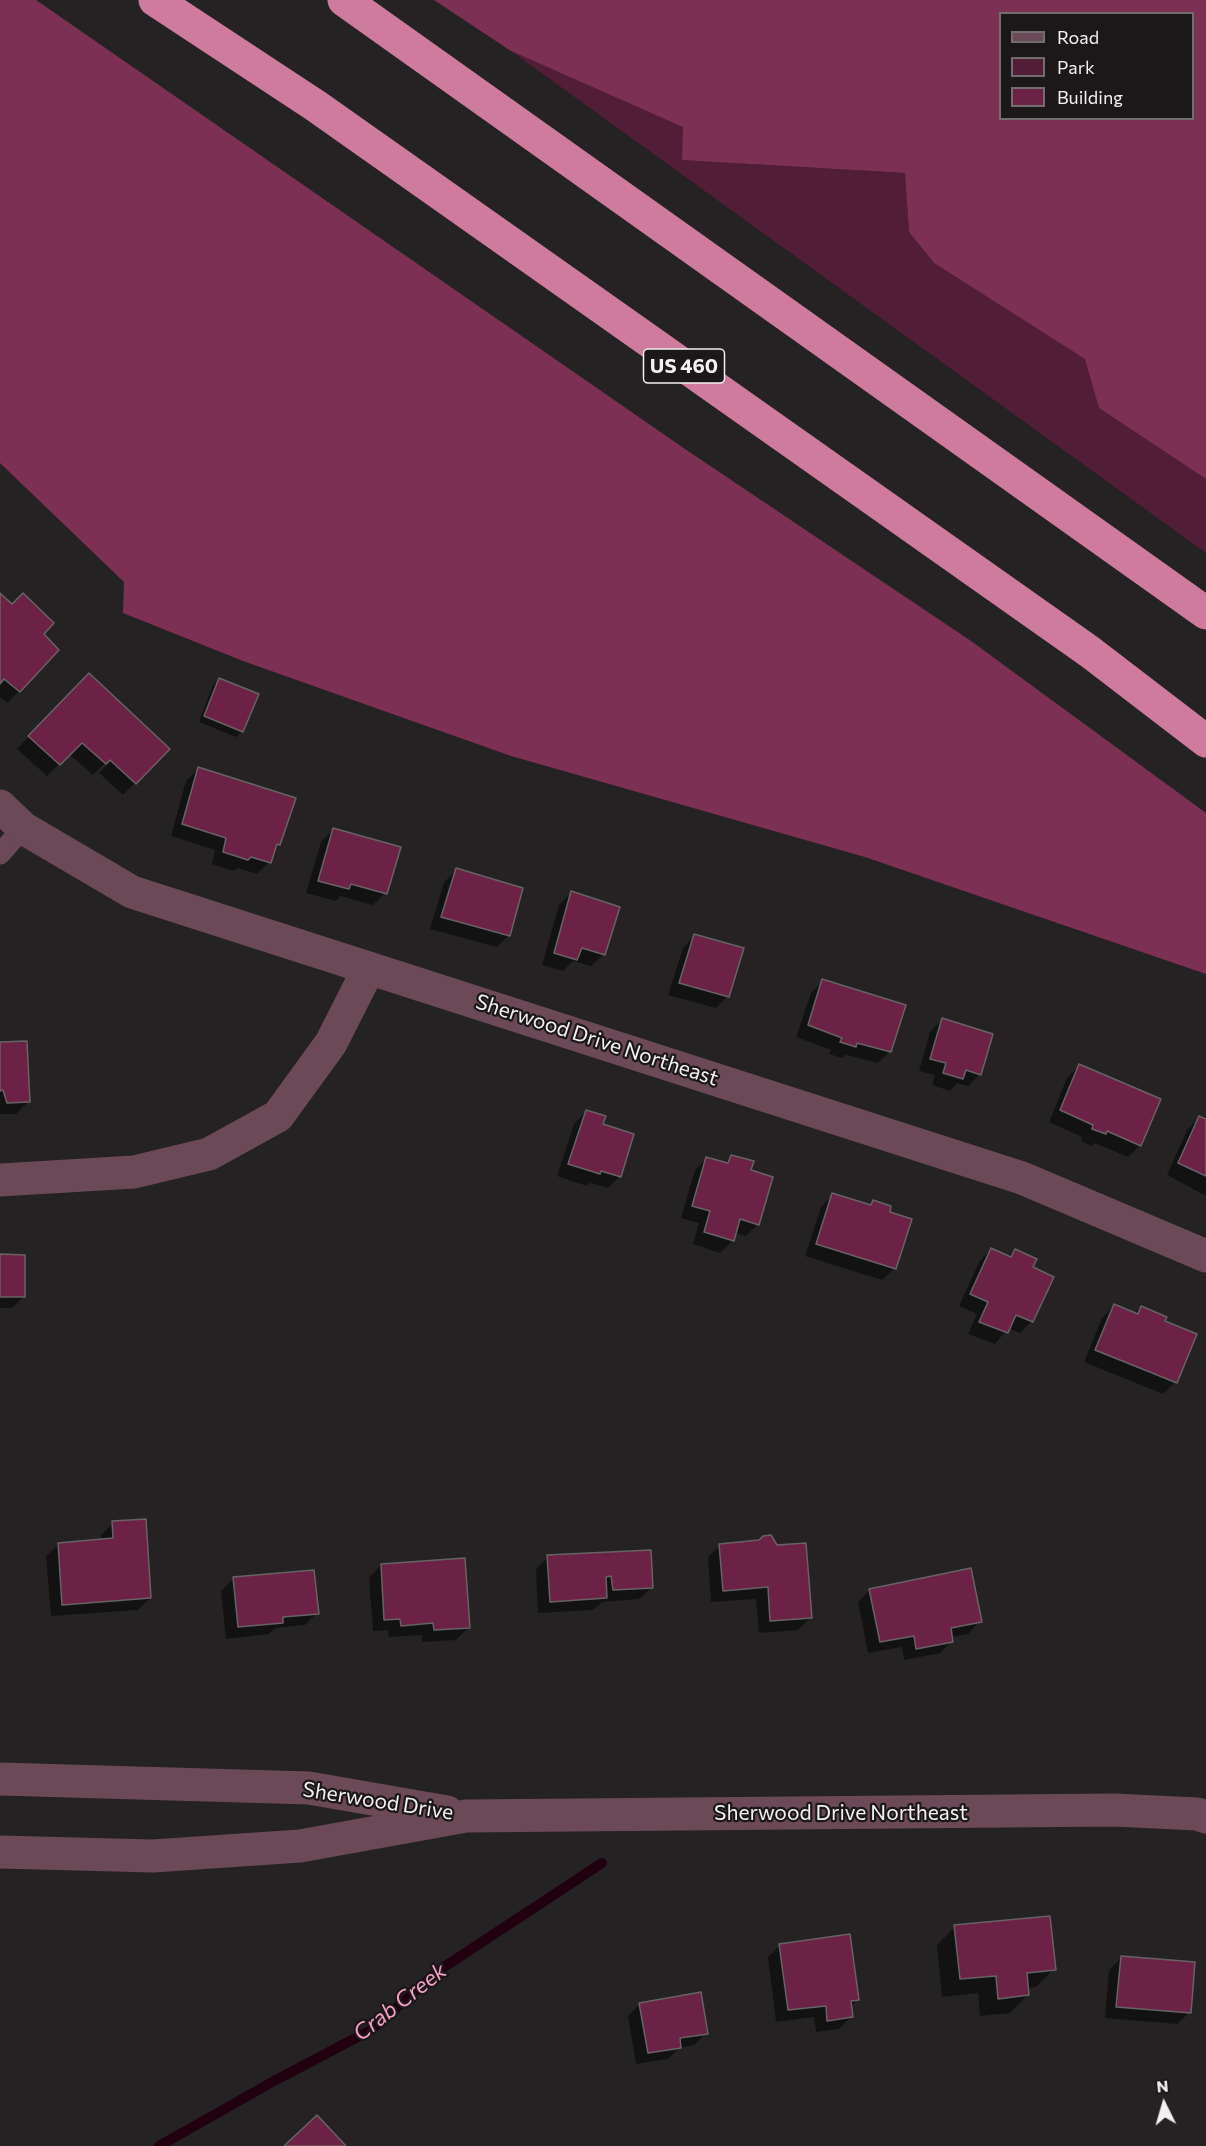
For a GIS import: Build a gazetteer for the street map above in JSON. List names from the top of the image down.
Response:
{
  "streets": {
    "highway": ["US 460"],
    "street": ["Sherwood Drive Northeast", "Sherwood Drive"]
  },
  "crossings": [
    ["Sherwood Drive Northeast", "Sherwood Drive"]
  ],
  "water": ["Crab Creek"],
  "legend": ["Road", "Park", "Building"],
  "north": "top"
}
